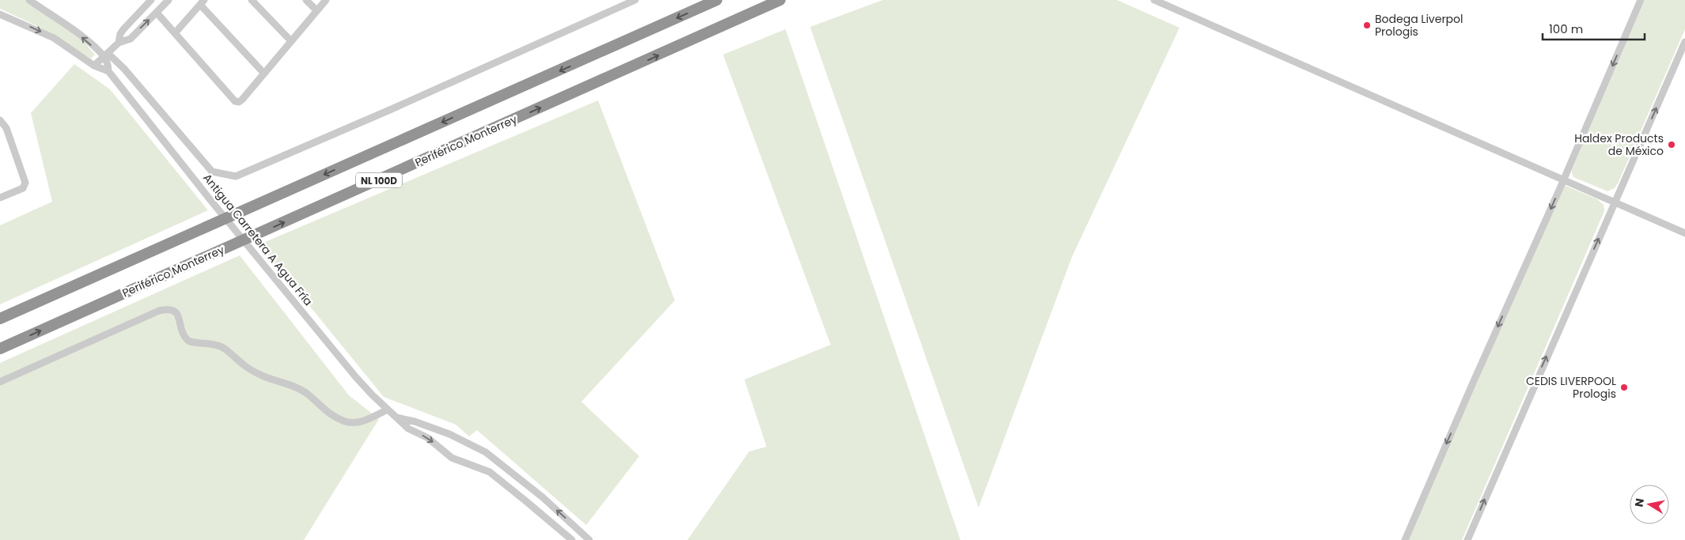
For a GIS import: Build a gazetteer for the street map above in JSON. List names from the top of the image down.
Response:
{
  "streets": {
    "highway": ["Periférico Monterrey", "NL 100D"],
    "street": ["Antigua Carretera A Agua Fría"]
  },
  "places": ["Bodega Liverpol Prologis", "Haldex Products de México", "CEDIS LIVERPOOL Prologis"],
  "scale_bar": "100 m",
  "north": "left"
}
